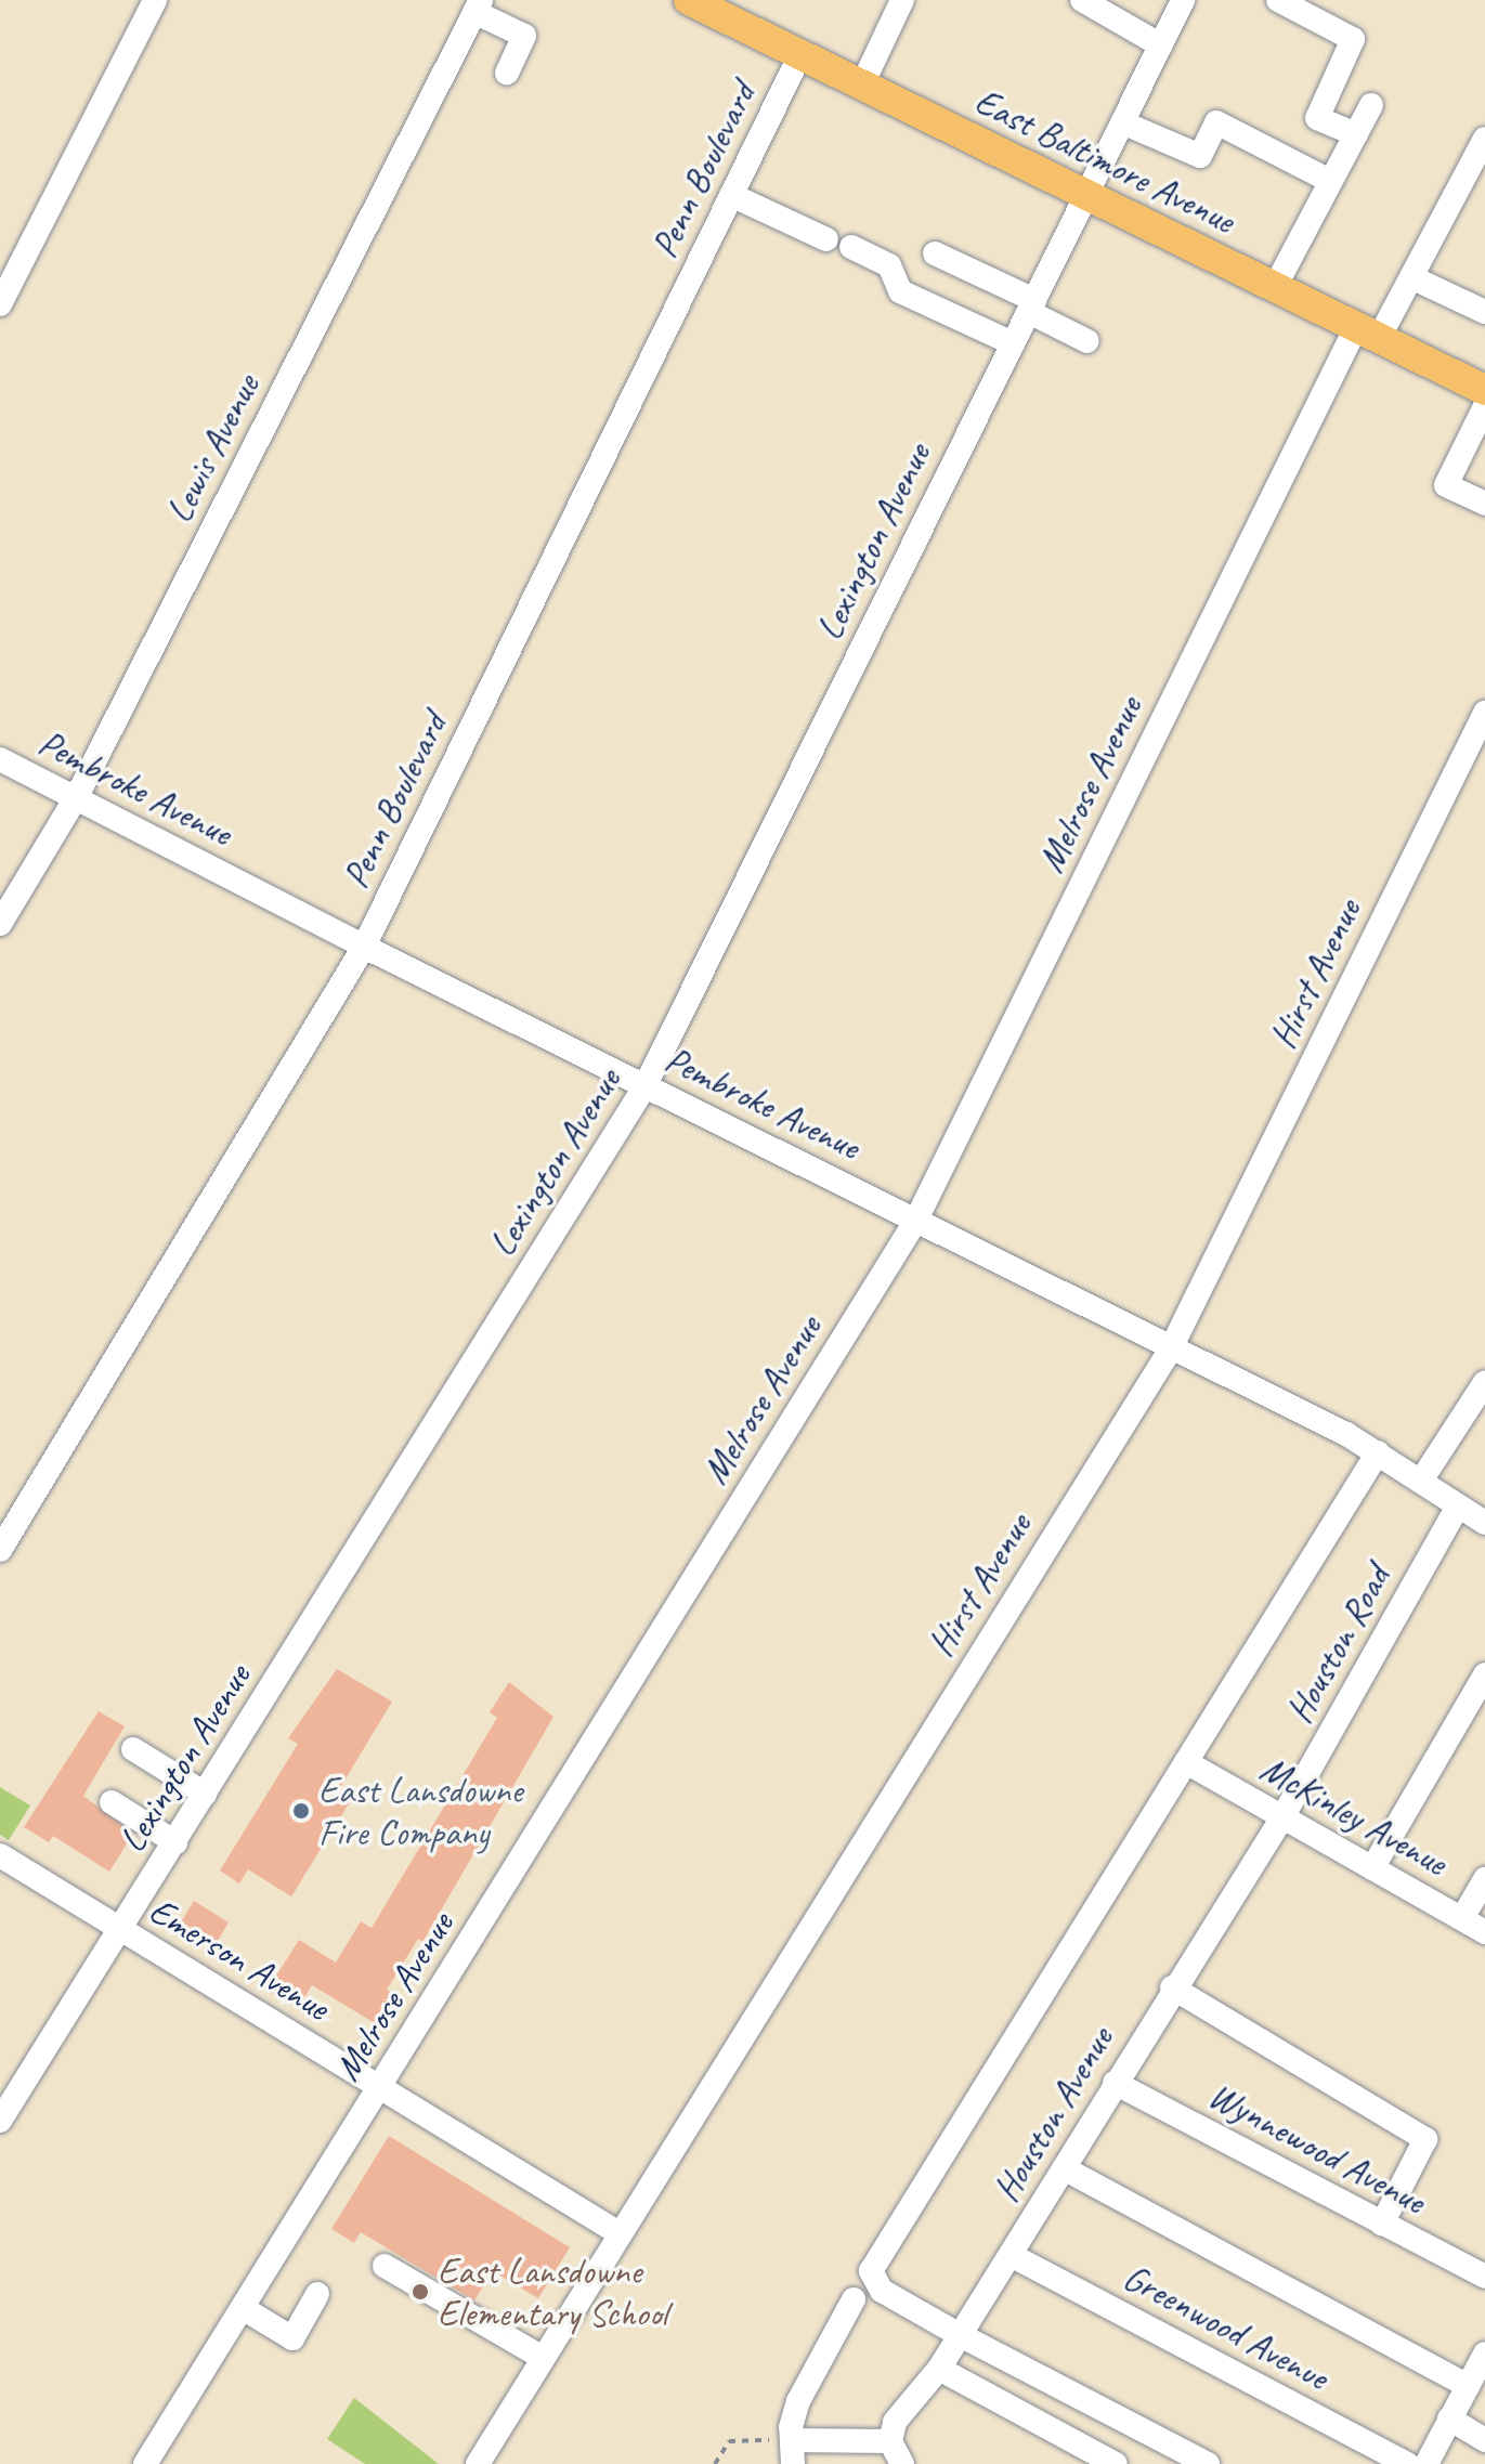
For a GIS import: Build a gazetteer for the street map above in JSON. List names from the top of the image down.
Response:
{
  "streets": {
    "main road": ["East Baltimore Avenue"],
    "street": [
      "Penn Boulevard",
      "Lewis Avenue",
      "Lexington Avenue",
      "Melrose Avenue",
      "Pembroke Avenue",
      "Hirst Avenue",
      "Houston Road",
      "McKinley Avenue",
      "Emerson Avenue",
      "Houston Avenue",
      "Wynnewood Avenue",
      "Greenwood Avenue"
    ]
  },
  "crossings": [
    ["East Baltimore Avenue", "Penn Boulevard"],
    ["East Baltimore Avenue", "Lexington Avenue"],
    ["East Baltimore Avenue", "Melrose Avenue"],
    ["Penn Boulevard", "Pembroke Avenue"],
    ["Lewis Avenue", "Pembroke Avenue"],
    ["Lexington Avenue", "Pembroke Avenue"],
    ["Lexington Avenue", "Emerson Avenue"],
    ["Melrose Avenue", "Pembroke Avenue"],
    ["Melrose Avenue", "Emerson Avenue"],
    ["Pembroke Avenue", "Hirst Avenue"],
    ["Pembroke Avenue", "Houston Road"],
    ["Hirst Avenue", "Emerson Avenue"],
    ["Houston Road", "McKinley Avenue"],
    ["Houston Road", "Houston Avenue"],
    ["McKinley Avenue", "Houston Avenue"],
    ["Houston Avenue", "Wynnewood Avenue"],
    ["Houston Avenue", "Greenwood Avenue"]
  ],
  "places": ["East Lansdowne Fire Company", "East Lansdowne Elementary School"]
}
